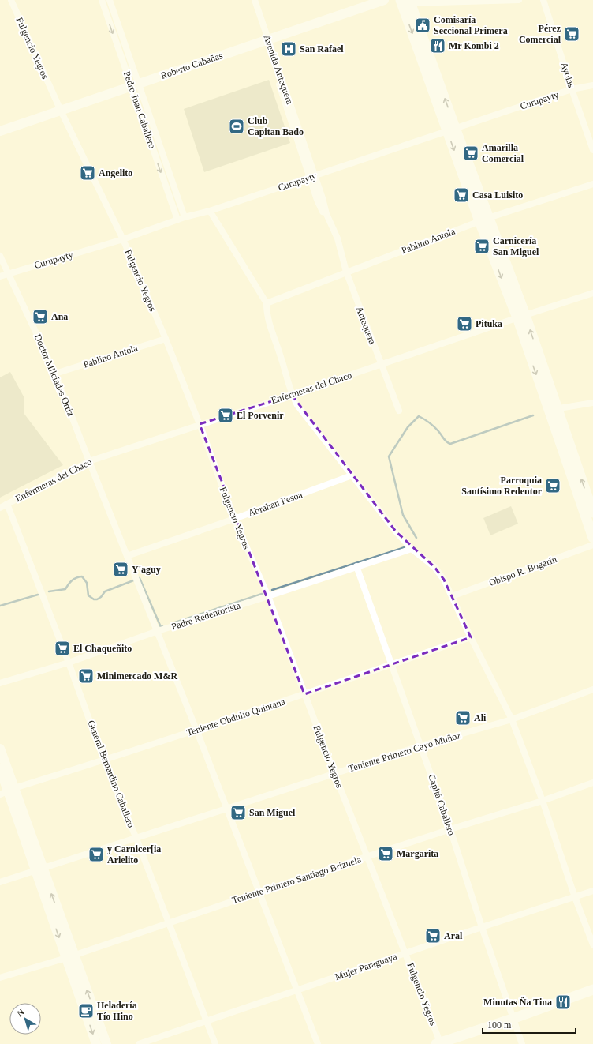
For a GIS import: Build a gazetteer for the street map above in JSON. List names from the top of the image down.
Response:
{
  "streets": {
    "main road": ["Roberto Cabañas"],
    "street": [
      "Fulgencio Yegros",
      "Avenida Antequera",
      "Ayolas",
      "Curupayty",
      "Pedro Juan Caballero",
      "Pablino Antola",
      "Antequera",
      "Doctor Milcíades Ortiz",
      "Enfermeras del Chaco",
      "Abrahan Pesoa",
      "Obispo R. Bogarín",
      "Padre Redentorista",
      "Teniente Obdulio Quintana",
      "Teniente Primero Cayo Muñoz",
      "General Bernardino Caballero",
      "Capitá Caballero",
      "Teniente Primero Santiago Brizuela",
      "Mujer Paraguaya"
    ]
  },
  "crossings": [
    ["Fulgencio Yegros", "Roberto Cabañas"],
    ["Fulgencio Yegros", "Curupayty"],
    ["Fulgencio Yegros", "Pablino Antola"],
    ["Fulgencio Yegros", "Enfermeras del Chaco"],
    ["Fulgencio Yegros", "Abrahan Pesoa"],
    ["Fulgencio Yegros", "Padre Redentorista"],
    ["Fulgencio Yegros", "Teniente Obdulio Quintana"],
    ["Fulgencio Yegros", "Teniente Primero Cayo Muñoz"],
    ["Fulgencio Yegros", "Teniente Primero Santiago Brizuela"],
    ["Fulgencio Yegros", "Mujer Paraguaya"],
    ["Roberto Cabañas", "Avenida Antequera"],
    ["Roberto Cabañas", "Pedro Juan Caballero"],
    ["Avenida Antequera", "Curupayty"],
    ["Avenida Antequera", "Antequera"],
    ["Ayolas", "Curupayty"],
    ["Curupayty", "Pedro Juan Caballero"],
    ["Curupayty", "Doctor Milcíades Ortiz"],
    ["Pablino Antola", "Antequera"],
    ["Pablino Antola", "Doctor Milcíades Ortiz"],
    ["Antequera", "Enfermeras del Chaco"],
    ["Doctor Milcíades Ortiz", "Enfermeras del Chaco"],
    ["Doctor Milcíades Ortiz", "Abrahan Pesoa"],
    ["Doctor Milcíades Ortiz", "Padre Redentorista"],
    ["Doctor Milcíades Ortiz", "Teniente Obdulio Quintana"],
    ["Doctor Milcíades Ortiz", "Teniente Primero Cayo Muñoz"],
    ["Doctor Milcíades Ortiz", "Teniente Primero Santiago Brizuela"],
    ["Doctor Milcíades Ortiz", "Mujer Paraguaya"],
    ["Enfermeras del Chaco", "General Bernardino Caballero"],
    ["Padre Redentorista", "General Bernardino Caballero"],
    ["Padre Redentorista", "Capitá Caballero"],
    ["Teniente Obdulio Quintana", "General Bernardino Caballero"],
    ["Teniente Obdulio Quintana", "Capitá Caballero"],
    ["Teniente Primero Cayo Muñoz", "General Bernardino Caballero"],
    ["Teniente Primero Cayo Muñoz", "Capitá Caballero"],
    ["General Bernardino Caballero", "Teniente Primero Santiago Brizuela"],
    ["General Bernardino Caballero", "Mujer Paraguaya"],
    ["Capitá Caballero", "Teniente Primero Santiago Brizuela"],
    ["Capitá Caballero", "Mujer Paraguaya"]
  ],
  "places": {
    "public building": ["Comisaría Seccional Primera"],
    "supermarket": [
      "Pérez Comercial",
      "Amarilla Comercial",
      "Angelito",
      "Casa Luisito",
      "Carnicería San Miguel",
      "Ana",
      "Pituka",
      "El Porvenir",
      "Parroquia Santísimo Redentor",
      "Y'aguy",
      "El Chaqueñito",
      "Minimercado M&R",
      "Ali",
      "San Miguel",
      "Margarita",
      "y Carnicer[ia Arielito",
      "Aral"
    ],
    "restaurant": ["Mr Kombi 2", "Minutas Ña Tina"],
    "hospital": ["San Rafael"],
    "sports": ["Club Capitan Bado"],
    "cafe": ["Heladería Tío Hino"]
  },
  "scale_bar": "100 m",
  "north": "top left"
}
